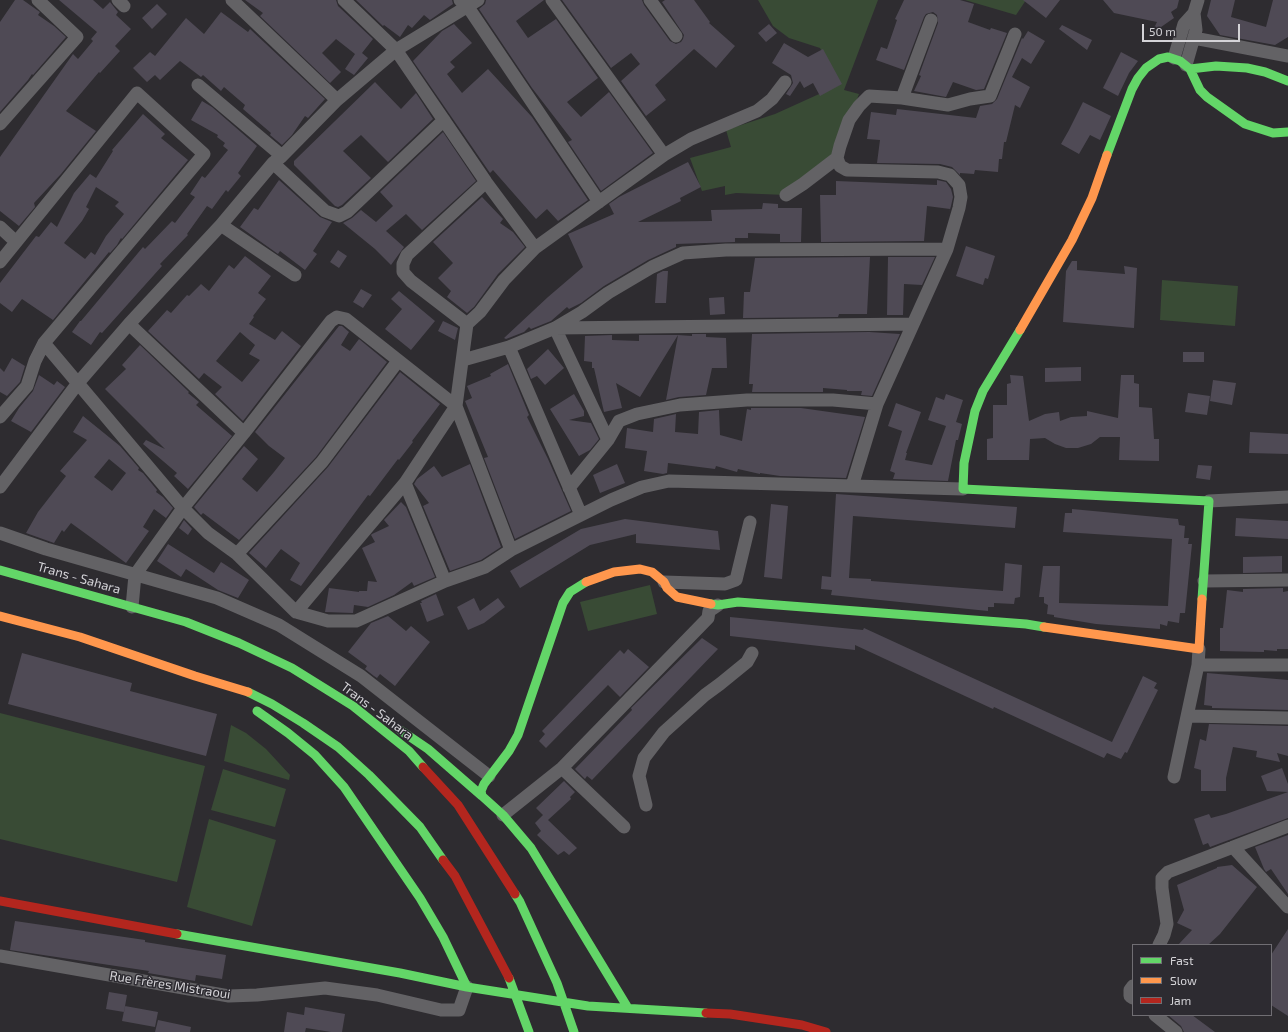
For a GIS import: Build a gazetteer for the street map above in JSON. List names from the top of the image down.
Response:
{
  "streets": {
    "main road": ["Trans - Sahara"],
    "street": ["Rue Frères Mistraoui"]
  },
  "legend": ["Fast", "Slow", "Jam"],
  "scale_bar": "50 m"
}
